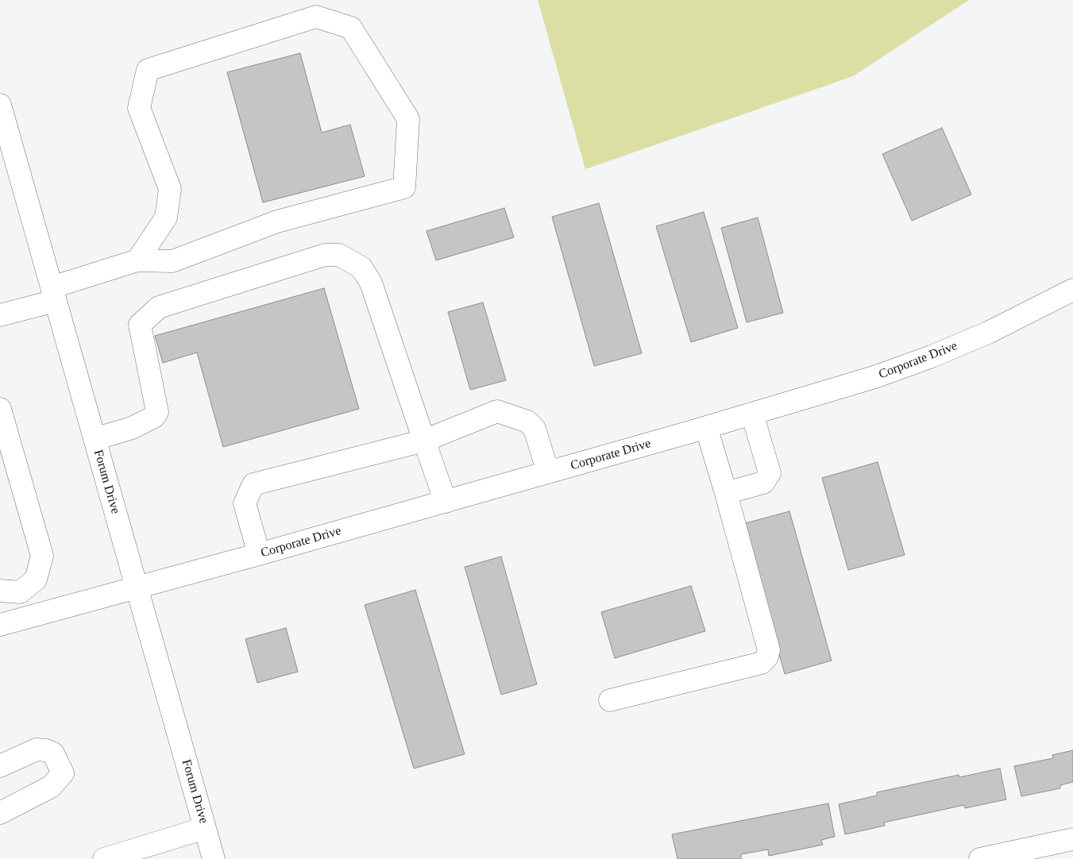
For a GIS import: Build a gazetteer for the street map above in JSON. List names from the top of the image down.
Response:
{
  "streets": {
    "street": ["Corporate Drive", "Forum Drive"]
  },
  "crossings": [
    ["Corporate Drive", "Forum Drive"]
  ]
}
